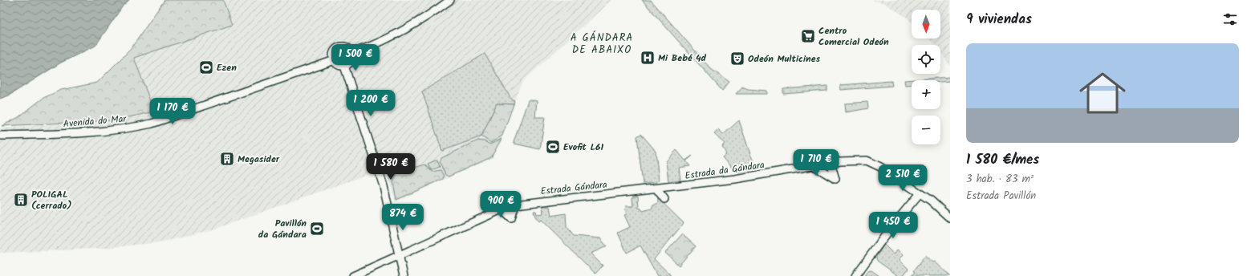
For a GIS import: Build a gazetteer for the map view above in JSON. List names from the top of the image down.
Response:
{
  "streets": {
    "street": ["Avenida do Mar", "Estrada da Gándara", "Estrada Gándara"]
  },
  "crossings": [
    ["Estrada da Gándara", "Estrada Gándara"]
  ],
  "districts": ["A GÁNDARA DE ABAIXO"],
  "places": {
    "supermarket": ["Centro Comercial Odeón"],
    "hospital": ["Mi Bebé 4d"],
    "theatre": ["Odeón Multicines"],
    "sports": ["Ezen", "Evofit L61", "Pavillón da Gándara"],
    "building": ["Megasider", "POLIGAL (cerrado)"]
  },
  "north": "bottom",
  "page": {
    "heading": "9 viviendas",
    "map_buttons": ["+", "−"],
    "list": [
      {
        "name": "1 580 €/mes",
        "note": "3 hab. · 83 m² · Estrada Pavillón"
      }
    ],
    "price": [
      "1 500 €",
      "1 200 €",
      "1 170 €",
      "1 710 €",
      "1 580 €",
      "2 510 €",
      "900 €",
      "874 €",
      "1 450 €"
    ]
  }
}
